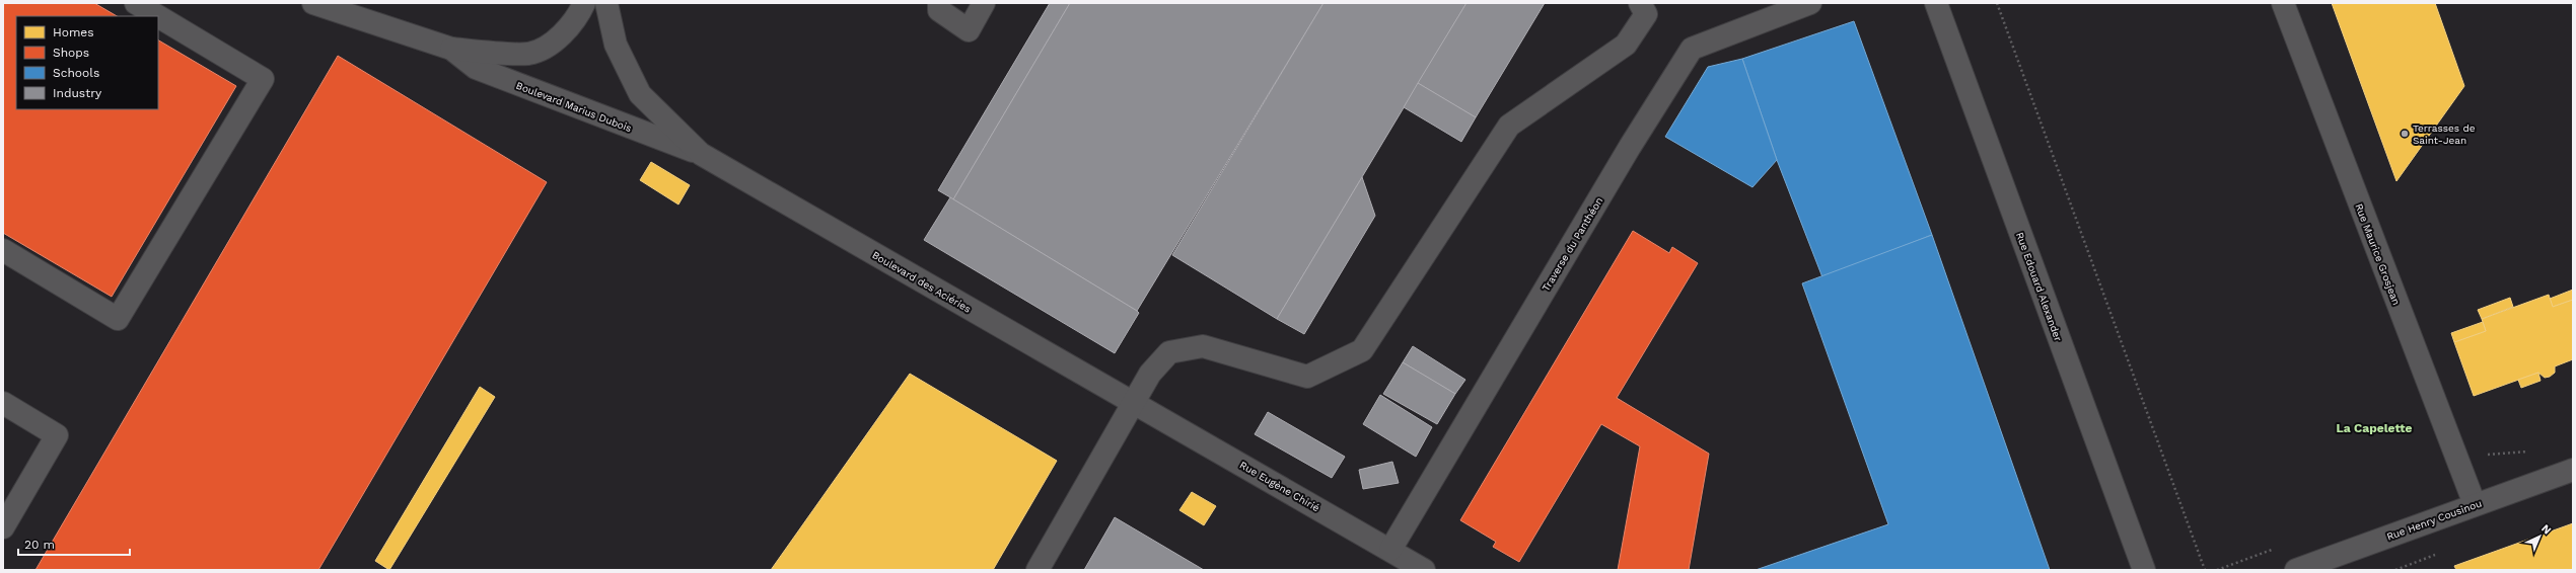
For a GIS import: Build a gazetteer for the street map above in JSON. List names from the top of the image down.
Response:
{
  "streets": {
    "street": [
      "Boulevard Marius Dubois",
      "Traverse du Panthéon",
      "Rue Maurice Grosjean",
      "Boulevard des Aciéries",
      "Rue Edouard Alexander",
      "Rue Eugène Chirié",
      "Rue Henry Cousinou"
    ]
  },
  "crossings": [
    ["Boulevard Marius Dubois", "Boulevard des Aciéries"],
    ["Traverse du Panthéon", "Rue Eugène Chirié"],
    ["Rue Maurice Grosjean", "Rue Henry Cousinou"],
    ["Boulevard des Aciéries", "Rue Eugène Chirié"]
  ],
  "districts": ["La Capelette"],
  "places": ["Terrasses de Saint-Jean"],
  "legend": [
    "Homes",
    "Shops",
    "Schools",
    "Industry"
  ],
  "scale_bar": "20 m",
  "north": "top right"
}
